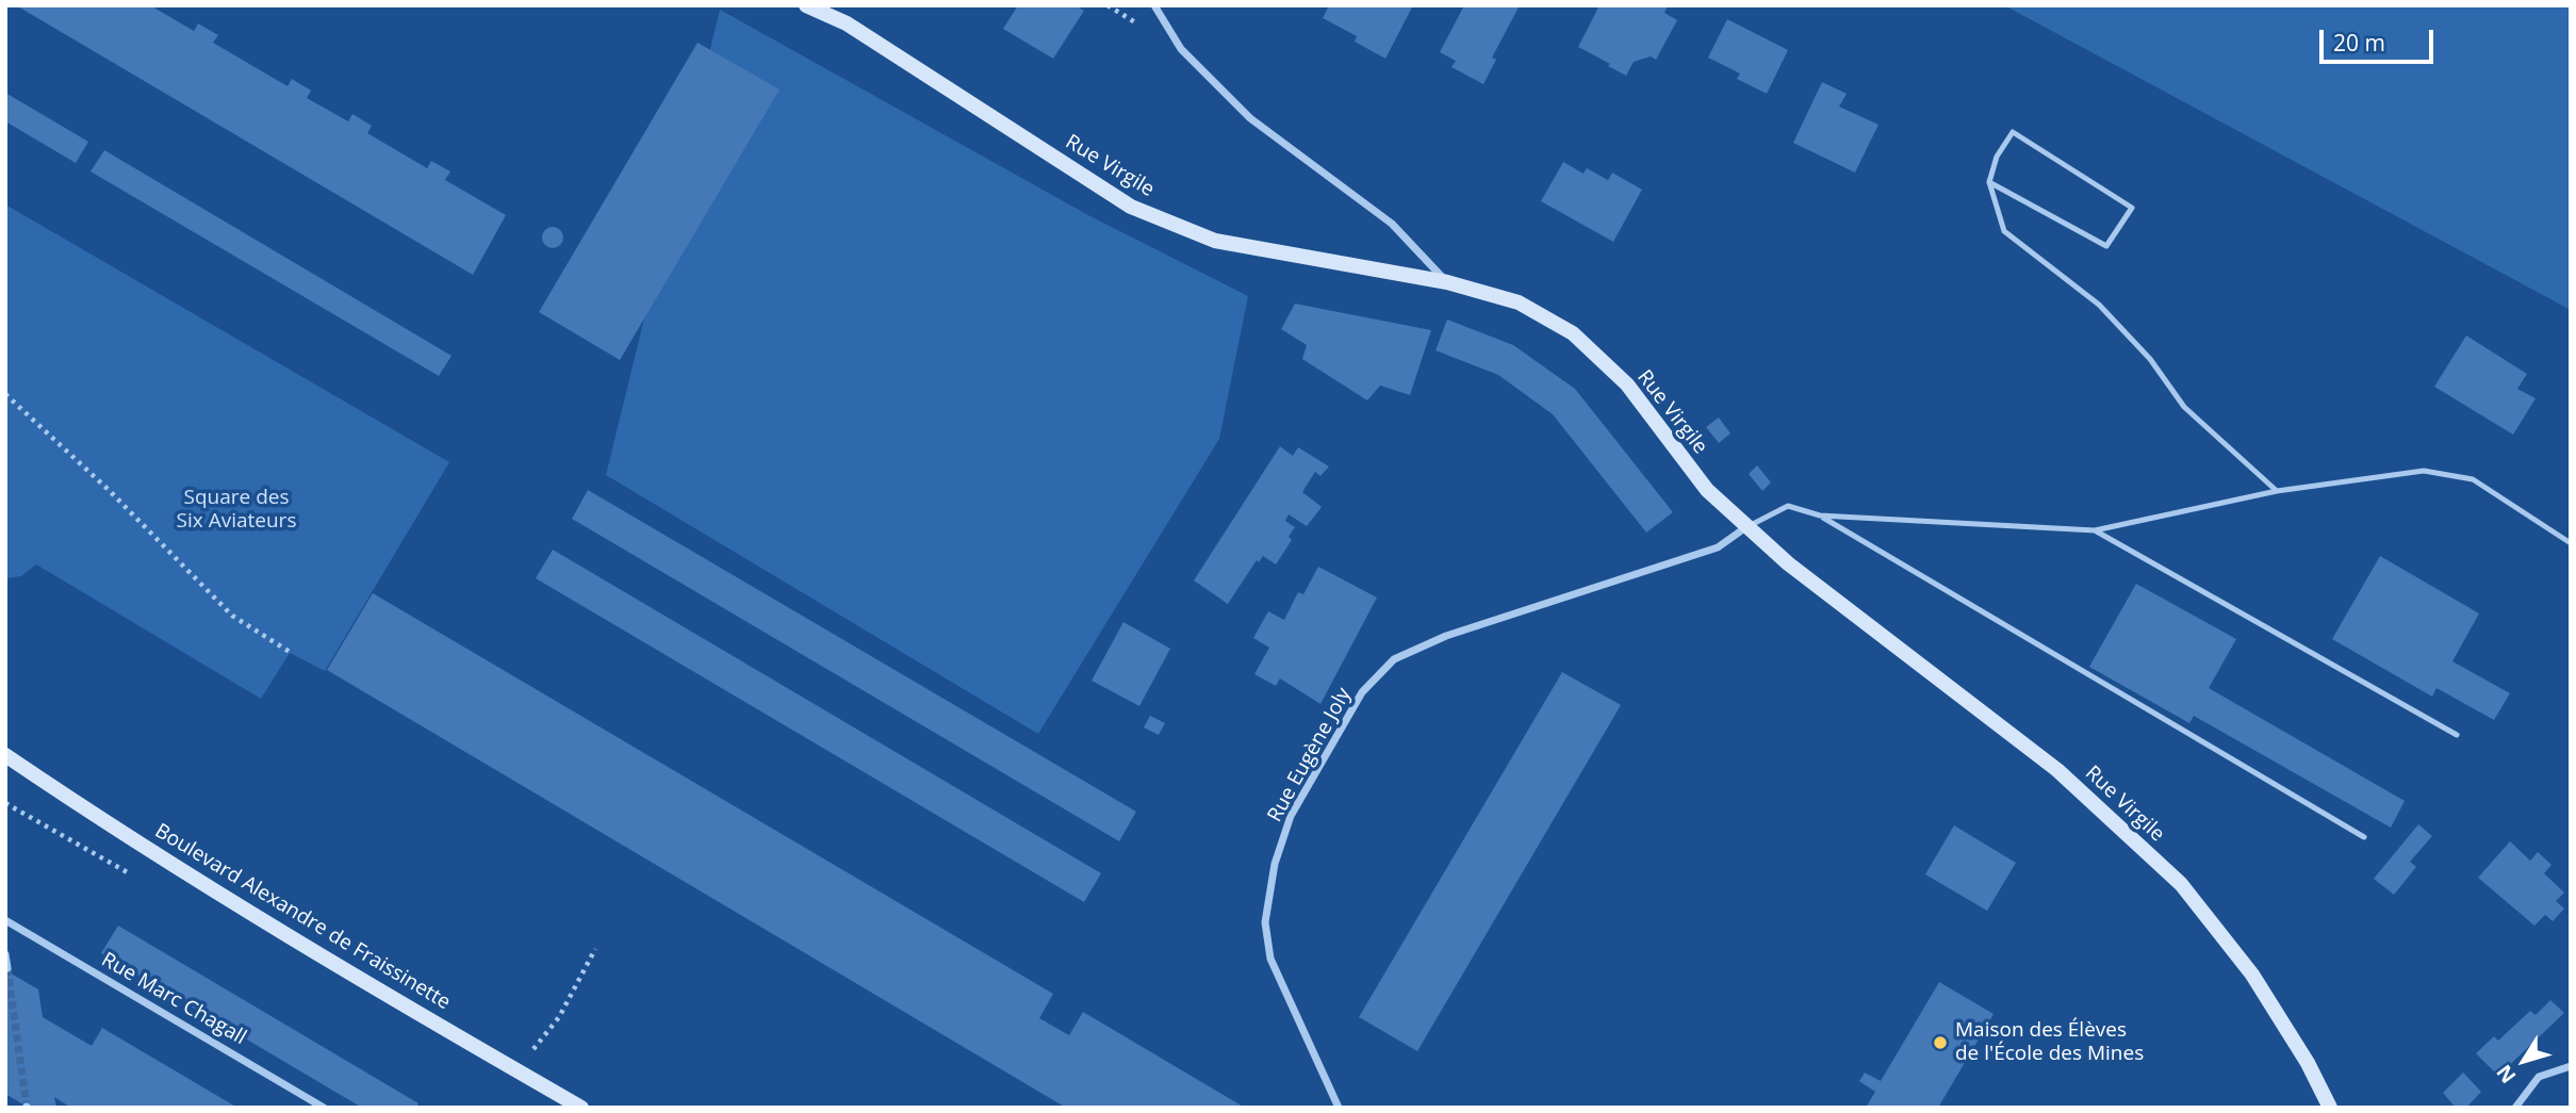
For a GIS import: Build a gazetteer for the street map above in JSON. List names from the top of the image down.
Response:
{
  "streets": {
    "street": [
      "Rue Virgile",
      "Rue Eugène Joly",
      "Boulevard Alexandre de Fraissinette",
      "Rue Marc Chagall"
    ]
  },
  "crossings": [
    ["Rue Virgile", "Rue Eugène Joly"]
  ],
  "parks": ["Square des Six Aviateurs"],
  "places": ["Maison des Élèves de l'École des Mines"],
  "scale_bar": "20 m",
  "north": "bottom left"
}
